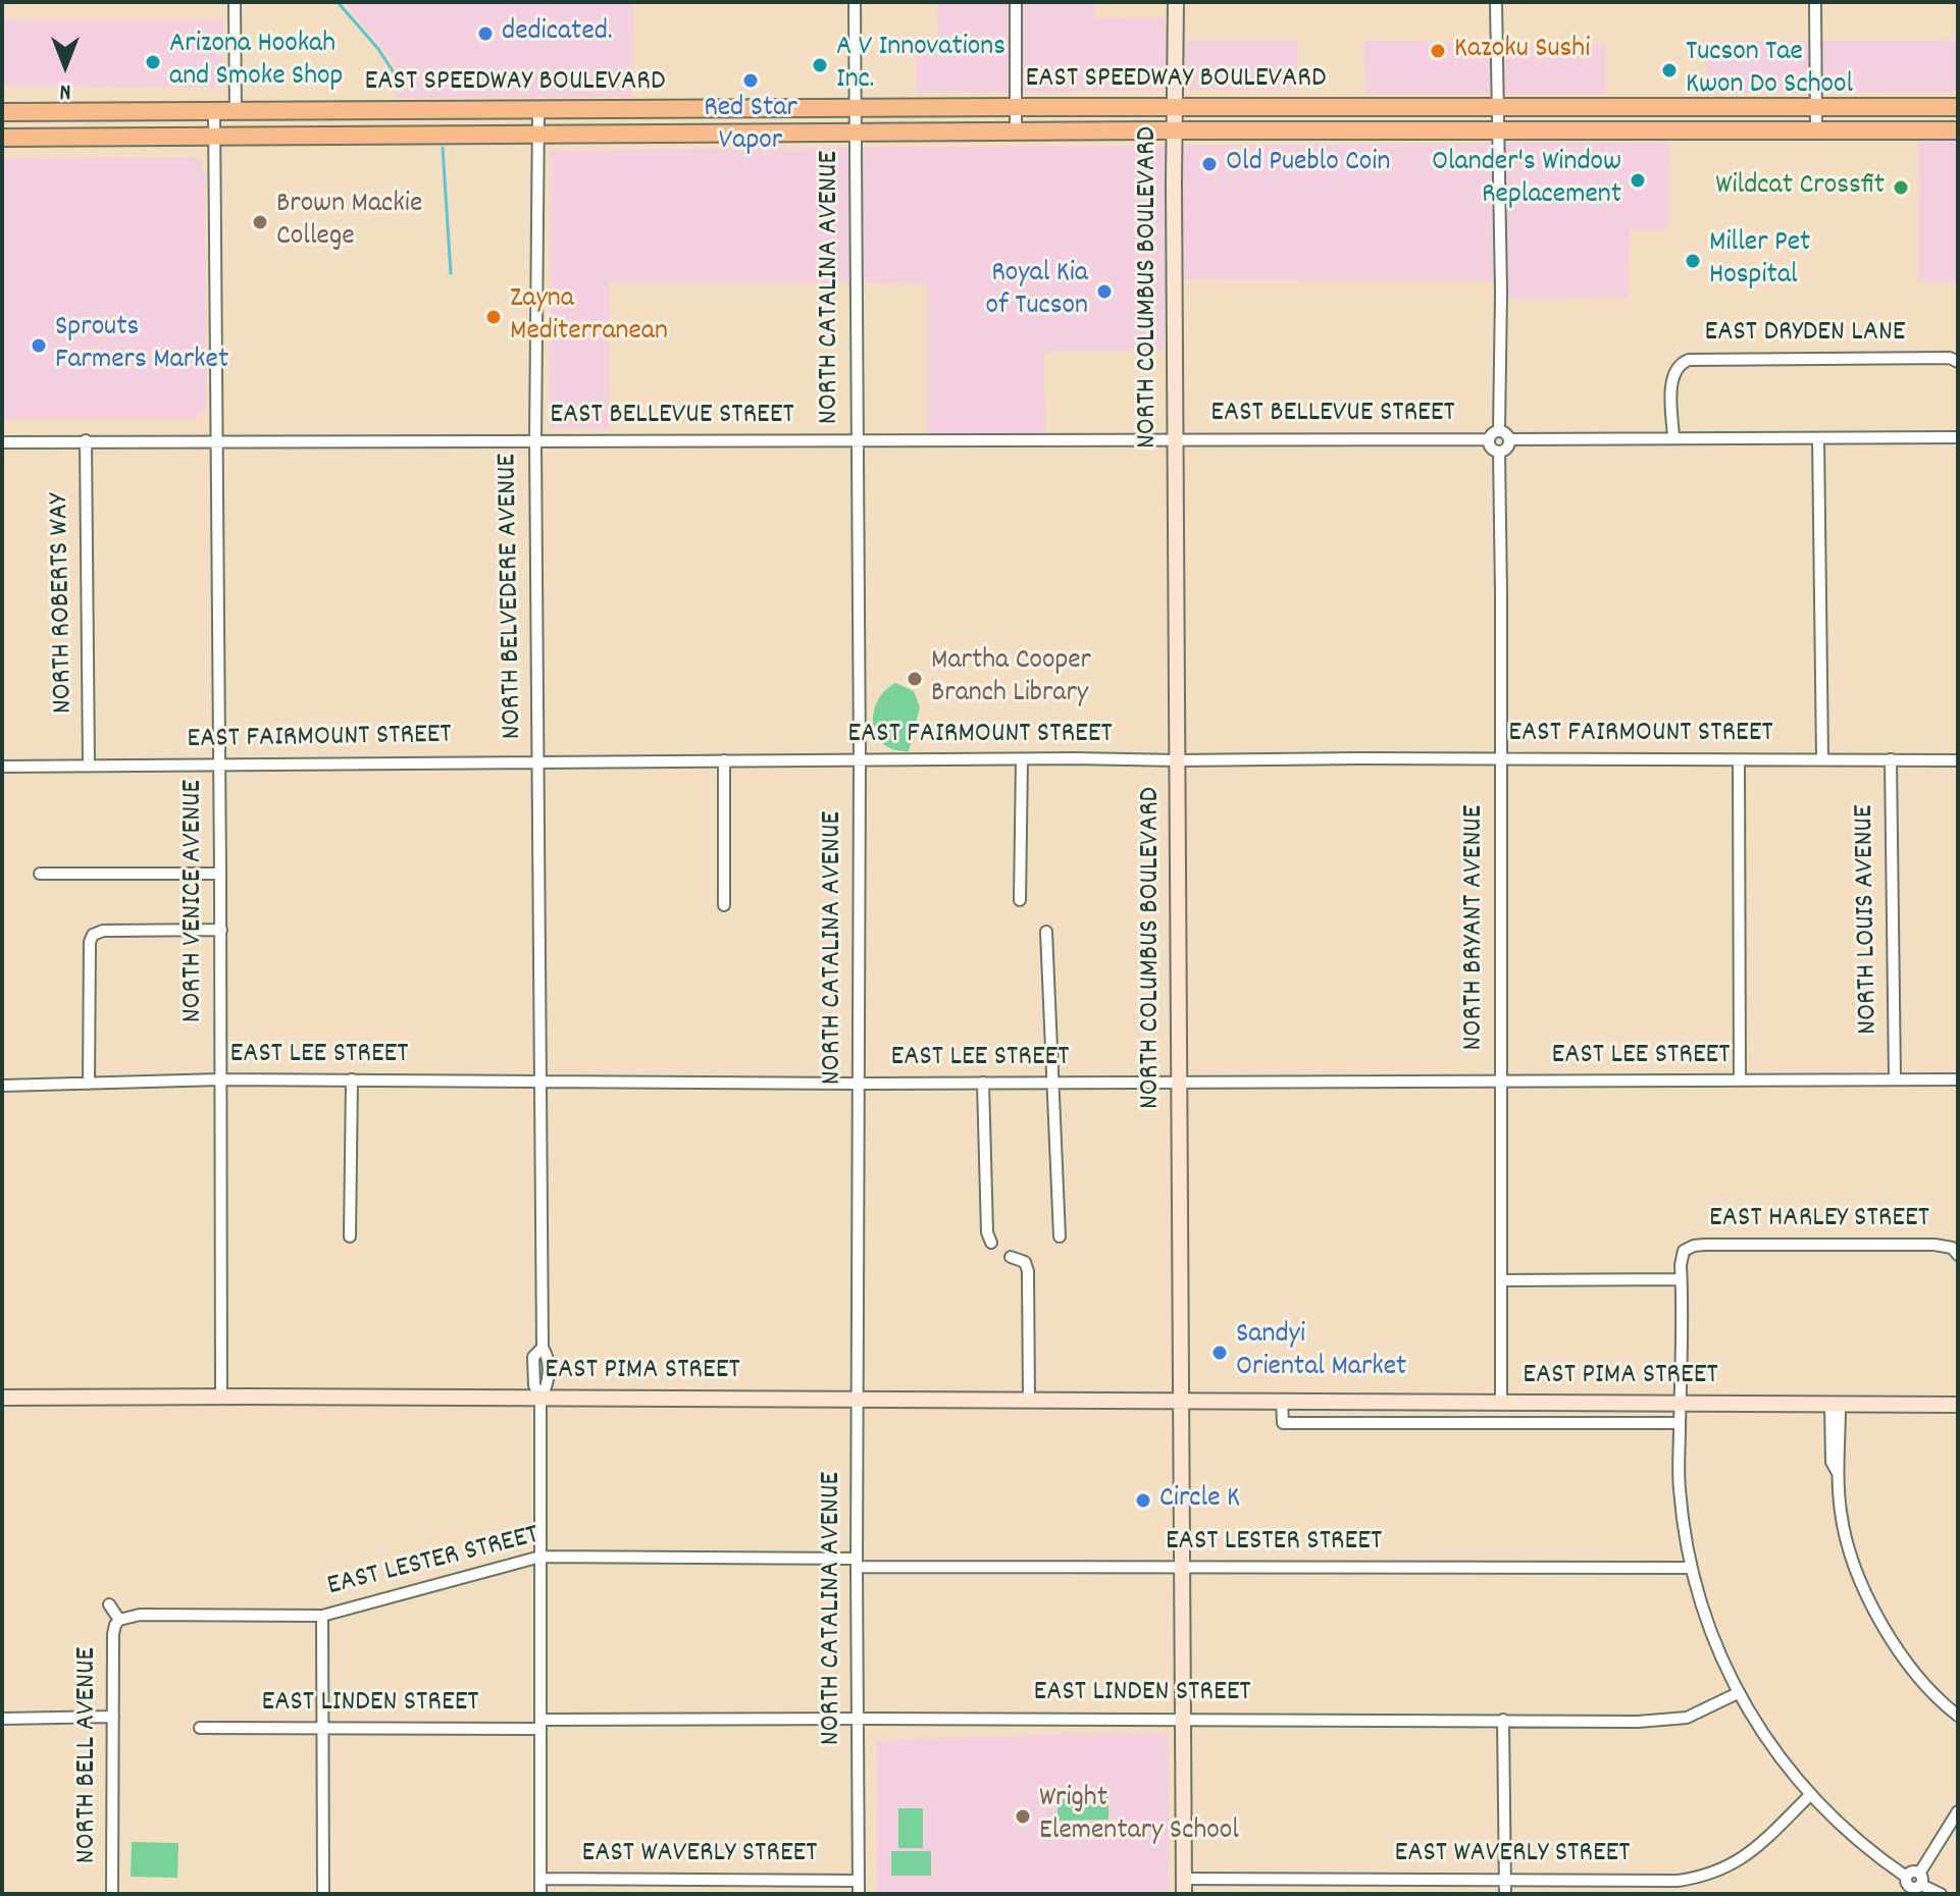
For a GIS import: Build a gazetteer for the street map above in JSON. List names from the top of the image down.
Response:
{
  "streets": {
    "main road": ["EAST SPEEDWAY BOULEVARD"],
    "street": [
      "NORTH CATALINA AVENUE",
      "NORTH COLUMBUS BOULEVARD",
      "EAST DRYDEN LANE",
      "EAST BELLEVUE STREET",
      "NORTH BELVEDERE AVENUE",
      "NORTH ROBERTS WAY",
      "EAST FAIRMOUNT STREET",
      "NORTH VENICE AVENUE",
      "NORTH LOUIS AVENUE",
      "NORTH BRYANT AVENUE",
      "EAST LEE STREET",
      "EAST HARLEY STREET",
      "EAST PIMA STREET",
      "EAST LESTER STREET",
      "EAST LINDEN STREET",
      "NORTH BELL AVENUE",
      "EAST WAVERLY STREET"
    ]
  },
  "crossings": [
    ["EAST SPEEDWAY BOULEVARD", "NORTH CATALINA AVENUE"],
    ["EAST SPEEDWAY BOULEVARD", "NORTH COLUMBUS BOULEVARD"],
    ["EAST SPEEDWAY BOULEVARD", "NORTH BELVEDERE AVENUE"],
    ["EAST SPEEDWAY BOULEVARD", "NORTH VENICE AVENUE"],
    ["NORTH CATALINA AVENUE", "EAST BELLEVUE STREET"],
    ["NORTH CATALINA AVENUE", "EAST FAIRMOUNT STREET"],
    ["NORTH CATALINA AVENUE", "EAST LEE STREET"],
    ["NORTH CATALINA AVENUE", "EAST PIMA STREET"],
    ["NORTH CATALINA AVENUE", "EAST LESTER STREET"],
    ["NORTH CATALINA AVENUE", "EAST LINDEN STREET"],
    ["NORTH CATALINA AVENUE", "EAST WAVERLY STREET"],
    ["NORTH COLUMBUS BOULEVARD", "EAST BELLEVUE STREET"],
    ["NORTH COLUMBUS BOULEVARD", "EAST FAIRMOUNT STREET"],
    ["NORTH COLUMBUS BOULEVARD", "EAST LEE STREET"],
    ["NORTH COLUMBUS BOULEVARD", "EAST PIMA STREET"],
    ["NORTH COLUMBUS BOULEVARD", "EAST LESTER STREET"],
    ["NORTH COLUMBUS BOULEVARD", "EAST LINDEN STREET"],
    ["NORTH COLUMBUS BOULEVARD", "EAST WAVERLY STREET"],
    ["EAST BELLEVUE STREET", "NORTH BELVEDERE AVENUE"],
    ["EAST BELLEVUE STREET", "NORTH ROBERTS WAY"],
    ["EAST BELLEVUE STREET", "NORTH VENICE AVENUE"],
    ["EAST BELLEVUE STREET", "NORTH BRYANT AVENUE"],
    ["NORTH BELVEDERE AVENUE", "EAST FAIRMOUNT STREET"],
    ["NORTH BELVEDERE AVENUE", "EAST LEE STREET"],
    ["NORTH BELVEDERE AVENUE", "EAST PIMA STREET"],
    ["NORTH ROBERTS WAY", "EAST FAIRMOUNT STREET"],
    ["EAST FAIRMOUNT STREET", "NORTH VENICE AVENUE"],
    ["EAST FAIRMOUNT STREET", "NORTH LOUIS AVENUE"],
    ["EAST FAIRMOUNT STREET", "NORTH BRYANT AVENUE"],
    ["NORTH VENICE AVENUE", "EAST LEE STREET"],
    ["NORTH VENICE AVENUE", "EAST PIMA STREET"],
    ["NORTH LOUIS AVENUE", "EAST LEE STREET"],
    ["NORTH BRYANT AVENUE", "EAST LEE STREET"],
    ["NORTH BRYANT AVENUE", "EAST PIMA STREET"],
    ["EAST LESTER STREET", "NORTH BELL AVENUE"]
  ],
  "places": [
    "dedicated.",
    "Kazoku Sushi",
    "Arizona Hookah and Smoke Shop",
    "A V Innovations Inc.",
    "Tucson Tae Kwon Do School",
    "Red Star Vapor",
    "Old Pueblo Coin",
    "Olander's Window Replacement",
    "Wildcat Crossfit",
    "Brown Mackie College",
    "Miller Pet Hospital",
    "Royal Kia of Tucson",
    "Zayna Mediterranean",
    "Sprouts Farmers Market",
    "Martha Cooper Branch Library",
    "Sandyi Oriental Market",
    "Circle K",
    "Wright Elementary School"
  ],
  "north": "bottom"
}
